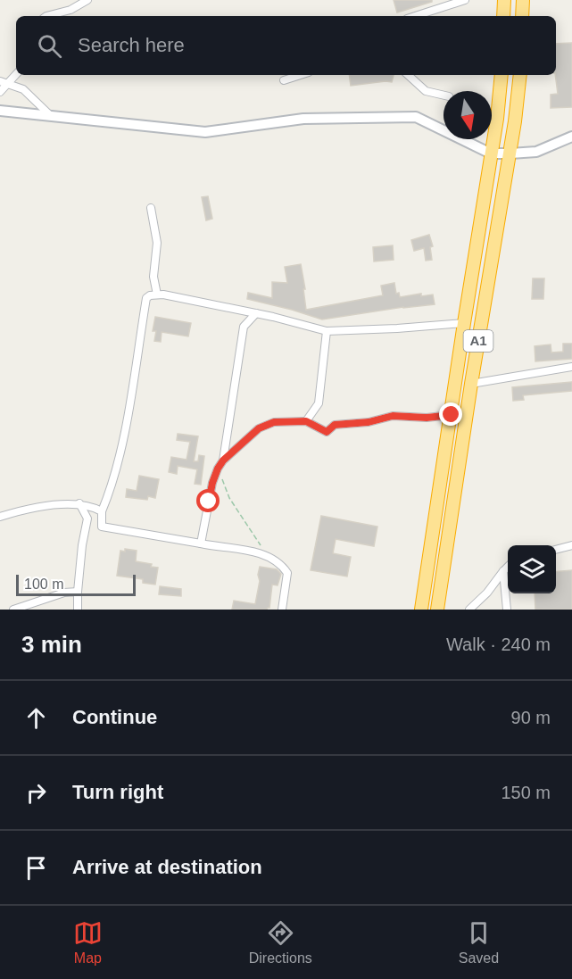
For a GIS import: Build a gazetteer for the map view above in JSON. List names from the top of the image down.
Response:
{
  "streets": {
    "highway": ["A1"]
  },
  "scale_bar": "100 m",
  "north": "bottom",
  "page": {
    "search": "Search here",
    "scale": "100 m",
    "heading": ["3 min", "Walk · 240 m"],
    "list": [
      ["Continue", "90 m"],
      ["Turn right", "150 m"],
      "Arrive at destination"
    ],
    "nav": ["Map", "Directions", "Saved"]
  }
}
